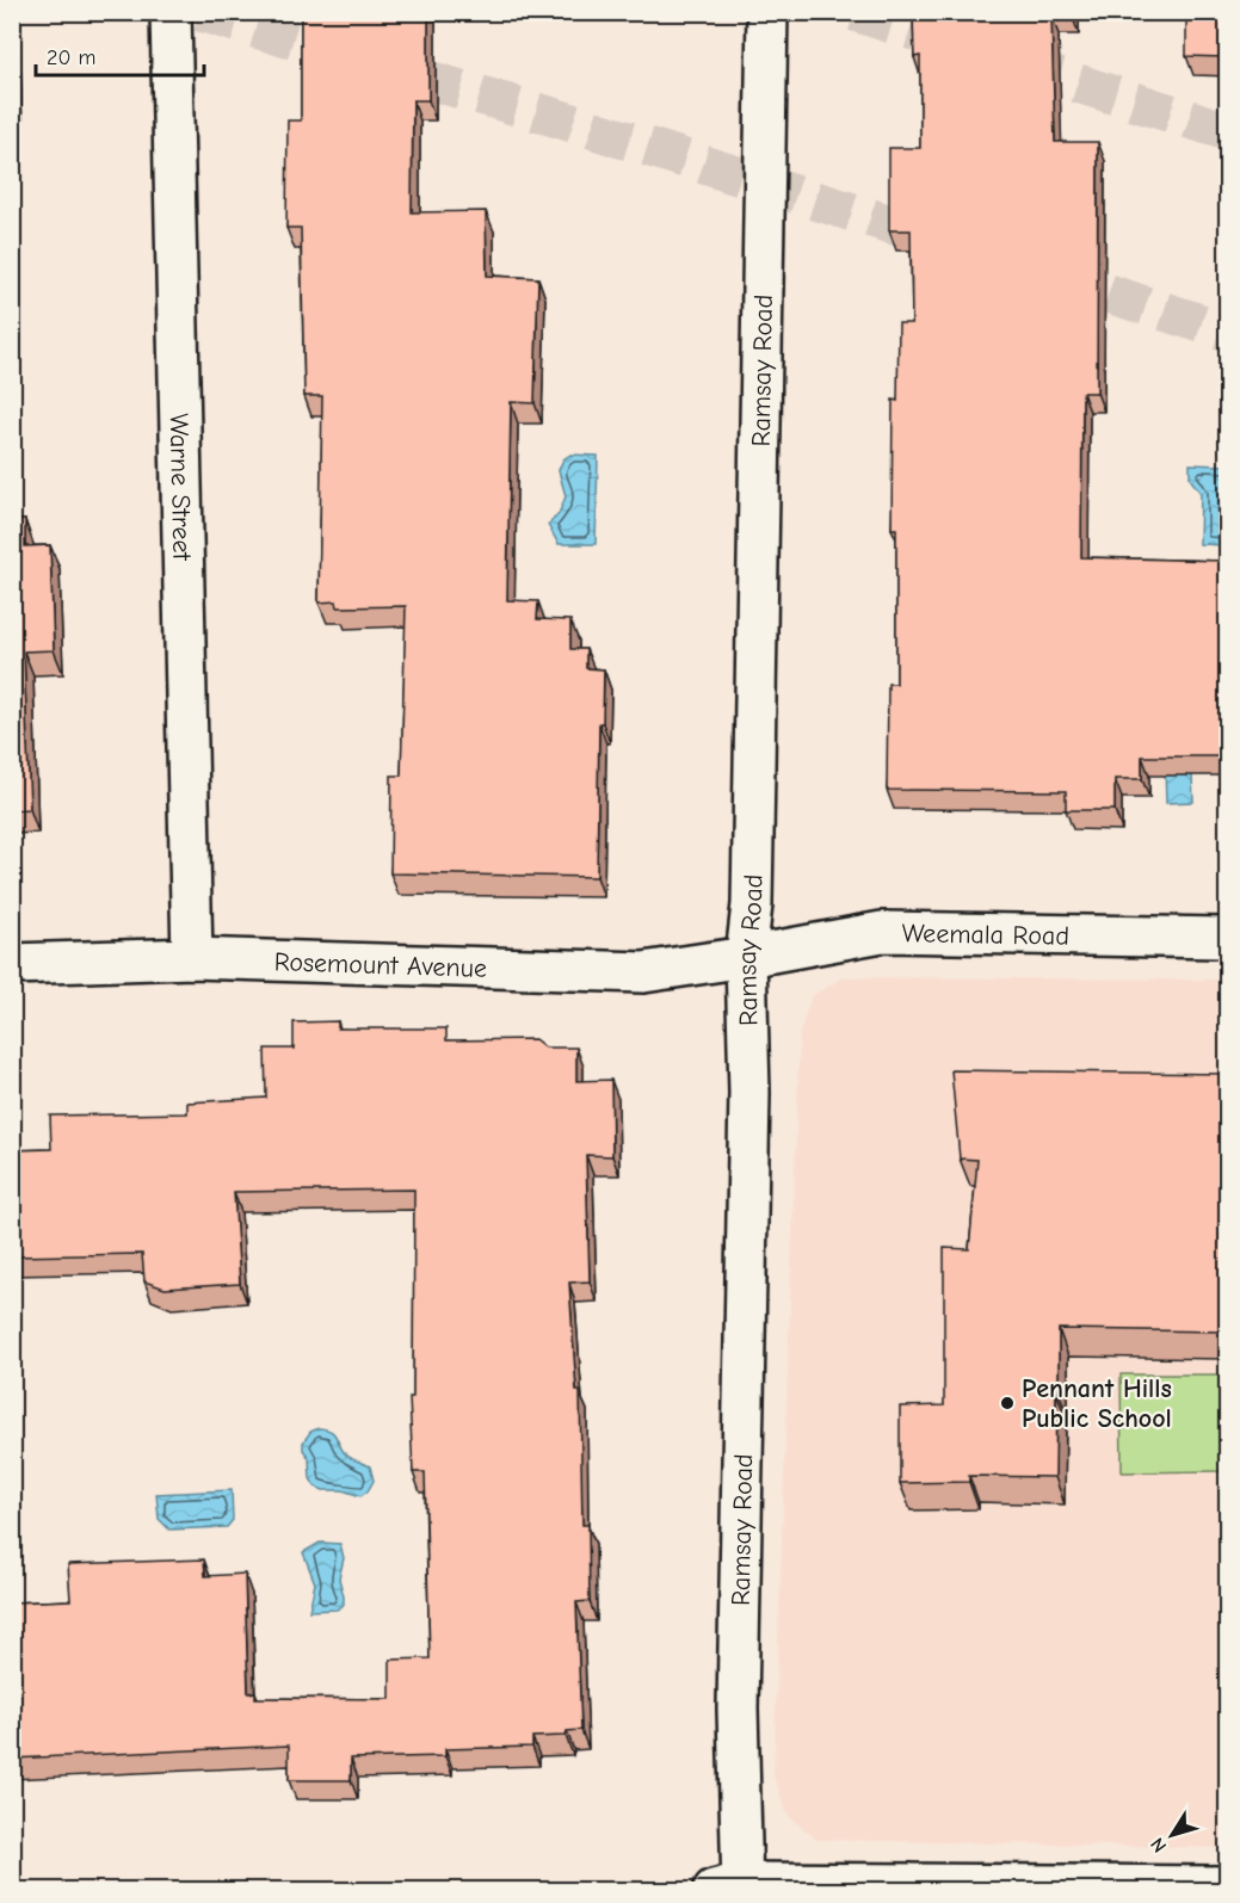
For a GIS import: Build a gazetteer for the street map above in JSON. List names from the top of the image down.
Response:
{
  "streets": {
    "street": [
      "Ramsay Road",
      "Warne Street",
      "Weemala Road",
      "Rosemount Avenue"
    ]
  },
  "crossings": [
    ["Ramsay Road", "Weemala Road"],
    ["Ramsay Road", "Rosemount Avenue"],
    ["Warne Street", "Rosemount Avenue"],
    ["Weemala Road", "Rosemount Avenue"]
  ],
  "places": ["Pennant Hills Public School"],
  "scale_bar": "20 m",
  "north": "bottom left"
}
